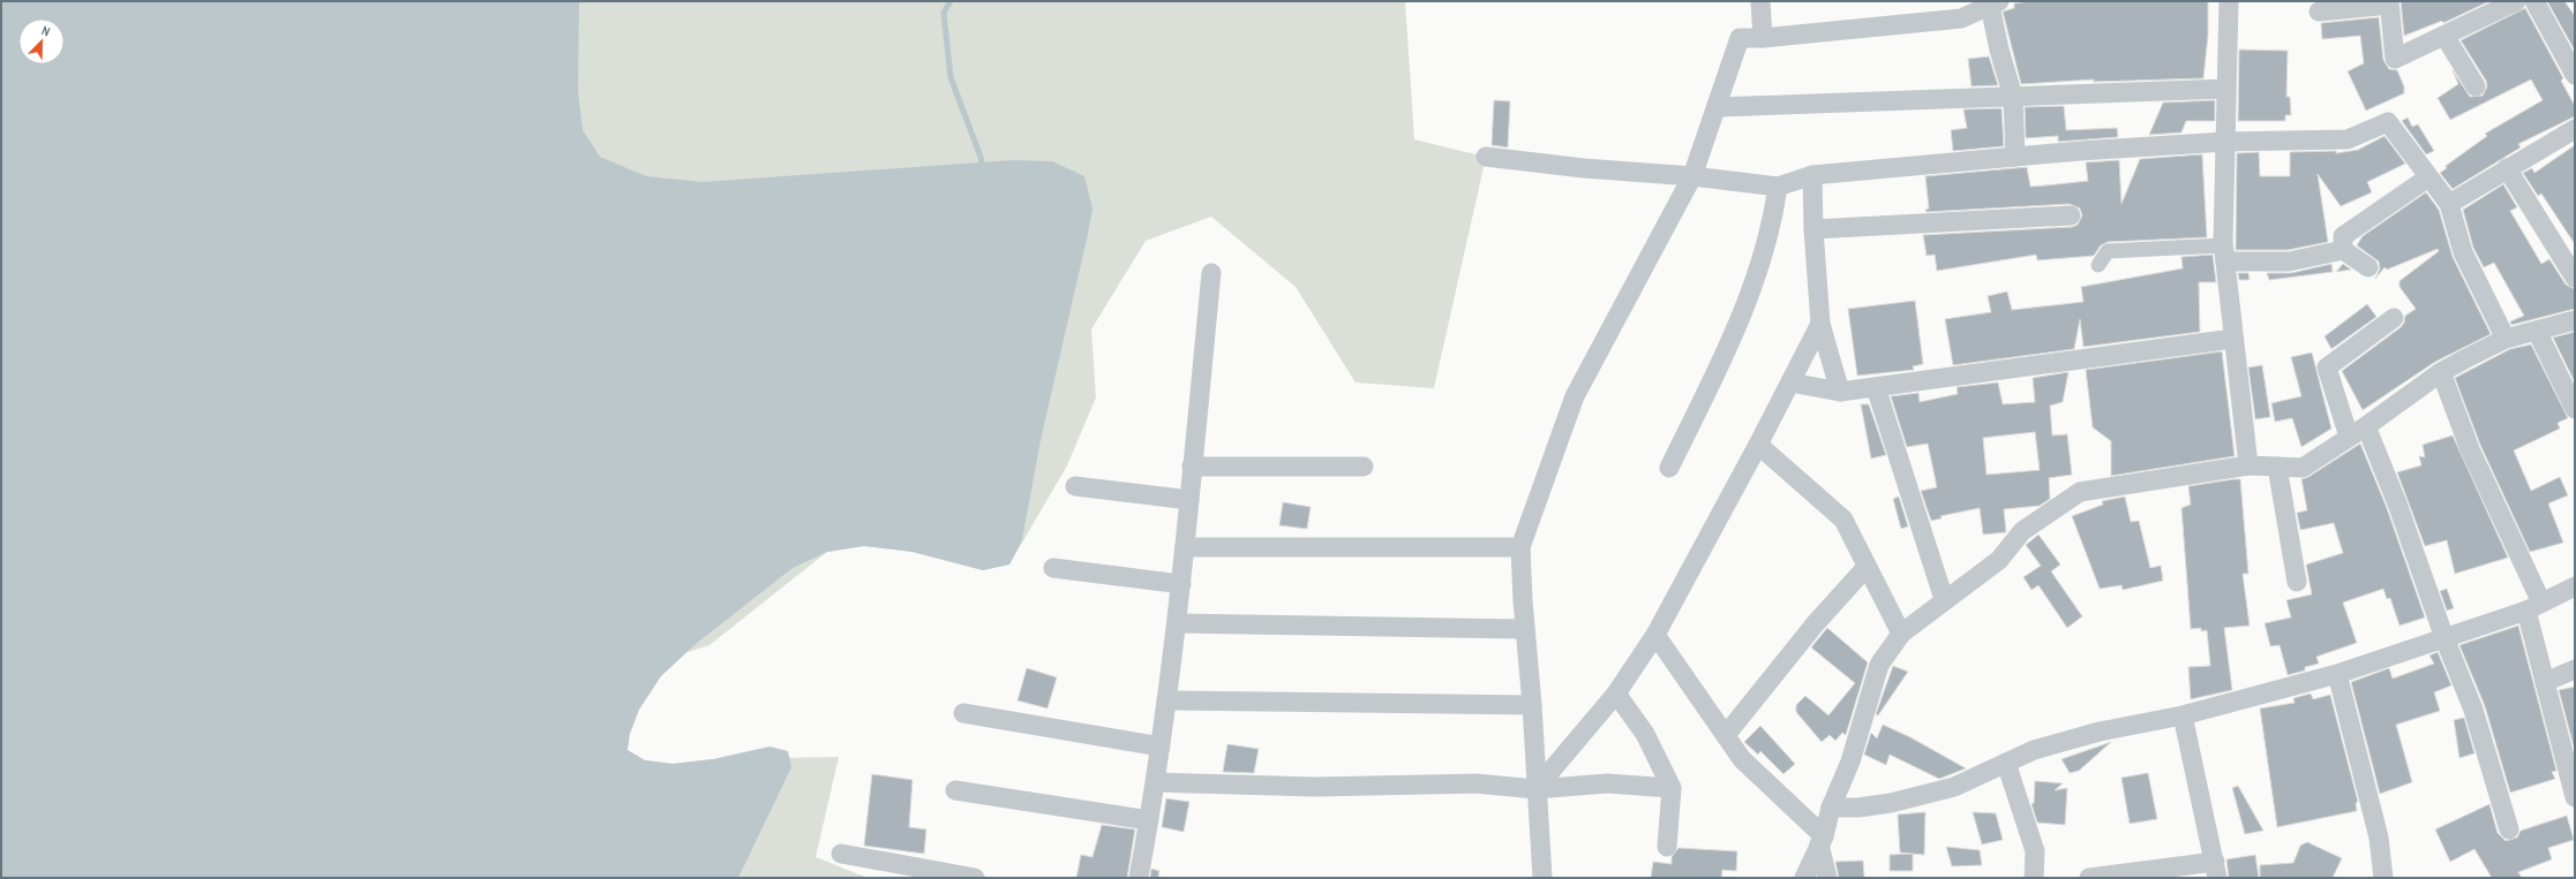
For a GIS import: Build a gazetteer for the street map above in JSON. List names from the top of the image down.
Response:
{
  "north": "top right"
}
